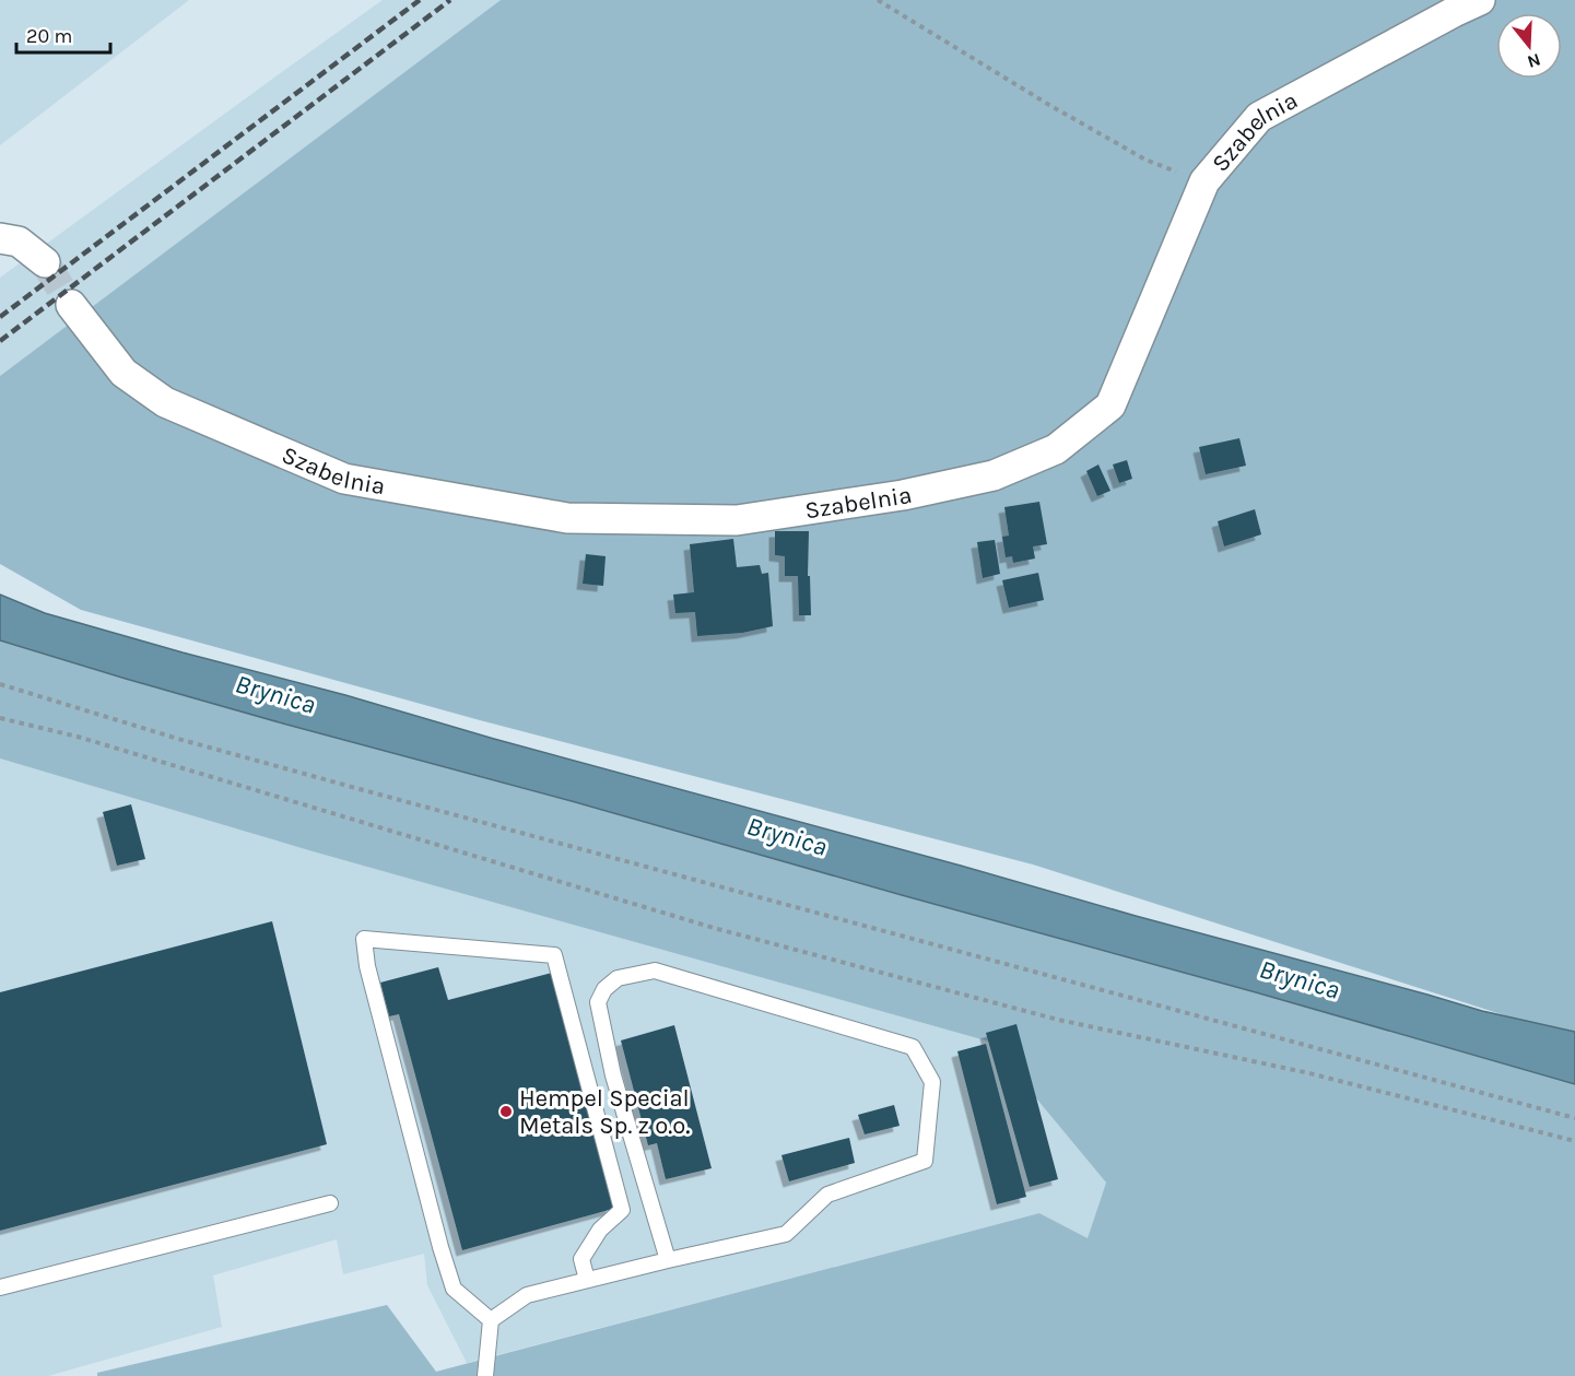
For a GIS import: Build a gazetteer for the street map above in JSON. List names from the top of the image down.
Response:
{
  "streets": {
    "street": ["Szabelnia"]
  },
  "water": ["Brynica"],
  "places": ["Hempel Special Metals Sp. z o.o."],
  "scale_bar": "20 m",
  "north": "bottom"
}
